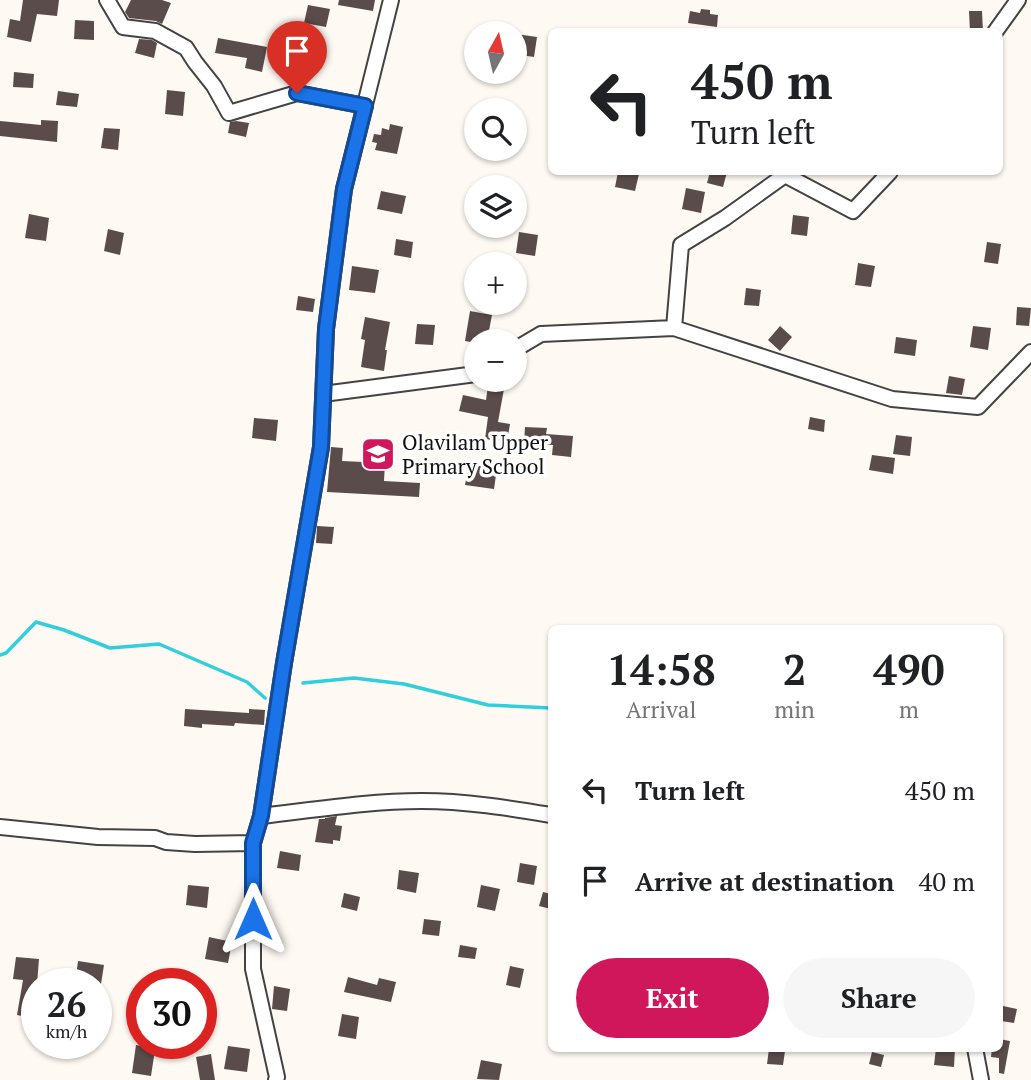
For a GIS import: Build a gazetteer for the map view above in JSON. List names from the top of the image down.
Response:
{
  "places": {
    "school or university": ["Olavilam Upper Primary School"]
  },
  "north": "top",
  "page": {
    "map_buttons": ["+", "−"],
    "turn": ["450 m", "Turn left"],
    "eta": [
      "14:58",
      "Arrival",
      "2",
      "min",
      "490",
      "m"
    ],
    "list": [
      {
        "name": "Turn left",
        "value": "450 m"
      },
      {
        "name": "Arrive at destination",
        "value": "40 m"
      }
    ],
    "buttons": ["Exit", "Share"],
    "speed": "26 km/h",
    "limit": "30"
  }
}
